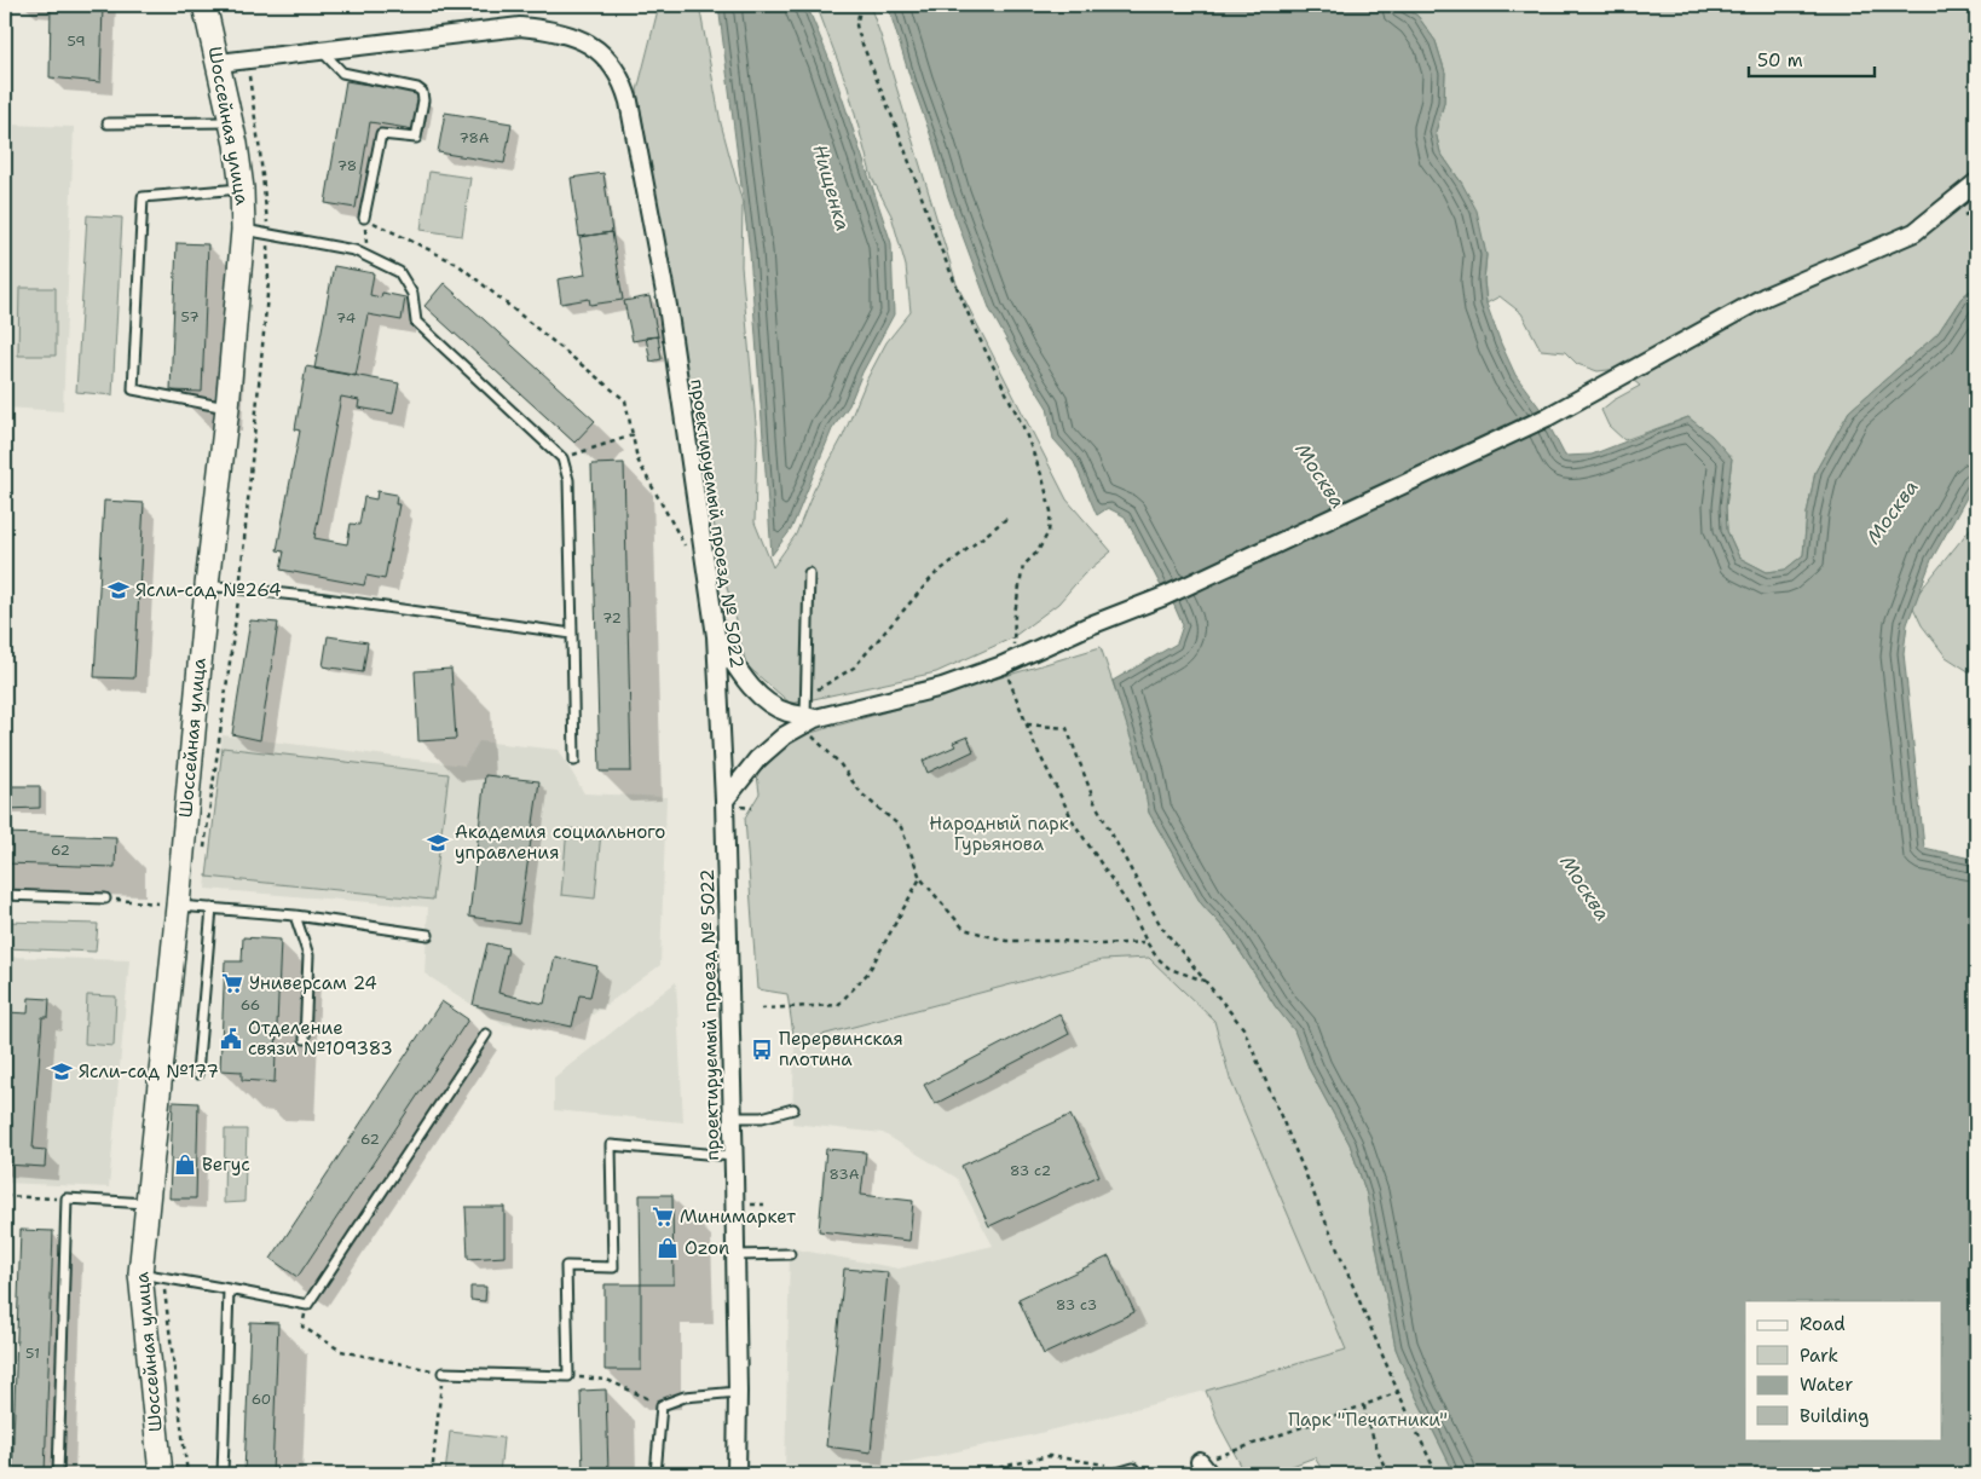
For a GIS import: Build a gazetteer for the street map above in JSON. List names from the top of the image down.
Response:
{
  "streets": {
    "main road": ["Шоссейная улица"],
    "street": ["проектируемый проезд № 5022"]
  },
  "crossings": [
    ["Шоссейная улица", "проектируемый проезд № 5022"]
  ],
  "water": ["Нищенка", "Москва"],
  "parks": ["Народный парк Гурьянова", "Парк \"Печатники\""],
  "places": {
    "school or university": ["Ясли-сад №264", "Академия социального управления", "Ясли-сад №177"],
    "supermarket": ["Универсам 24", "Минимаркет"],
    "public building": ["Отделение связи №109383"],
    "bus stop": ["Перервинская плотина"],
    "shop": ["Вегус", "Ozon"]
  },
  "house_numbers": [
    "59",
    "78А",
    "78",
    "57",
    "74",
    "72",
    "62",
    "66",
    "62",
    "83 с2",
    "83А",
    "83 с3",
    "51",
    "60"
  ],
  "legend": [
    "Road",
    "Park",
    "Water",
    "Building"
  ],
  "scale_bar": "50 m"
}
